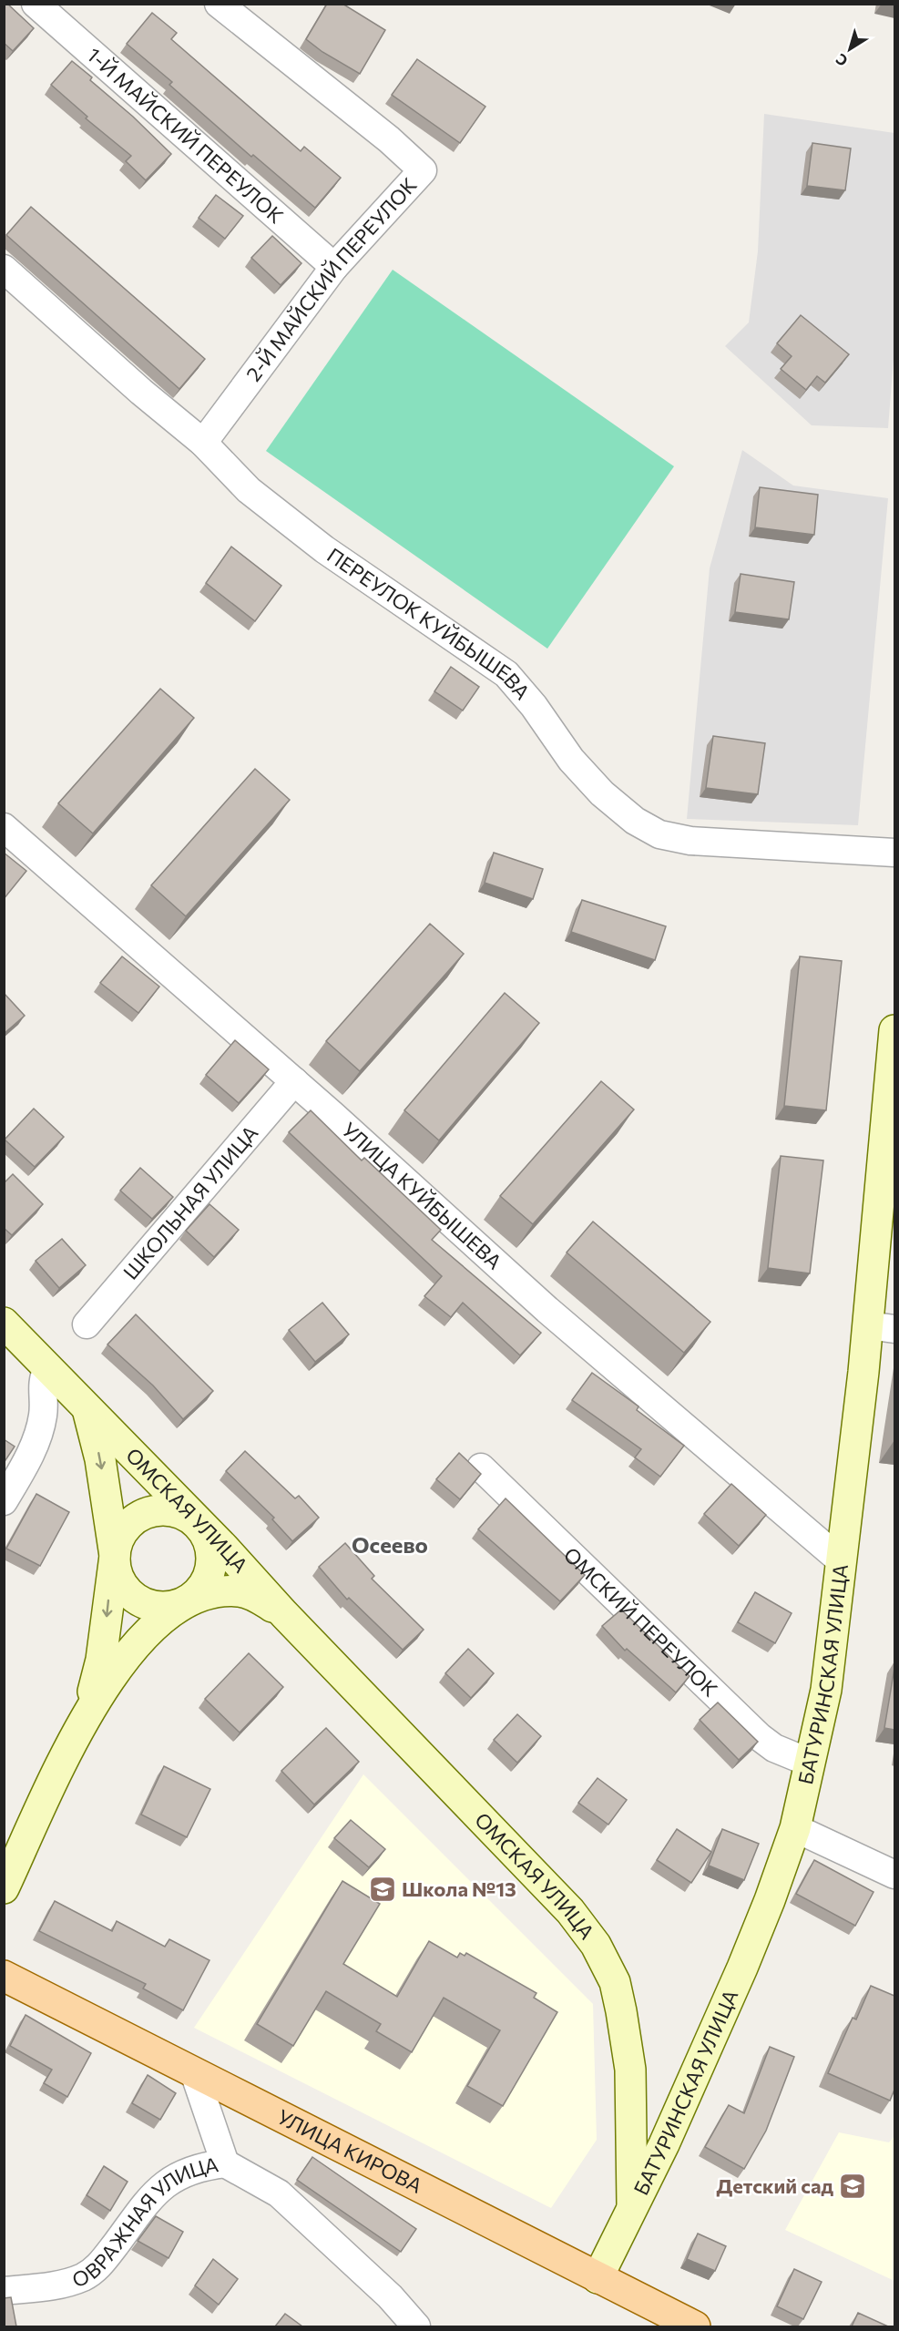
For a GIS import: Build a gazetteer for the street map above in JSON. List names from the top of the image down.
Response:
{
  "streets": {
    "main road": ["УЛИЦА КИРОВА"],
    "street": [
      "1-Й МАЙСКИЙ ПЕРЕУЛОК",
      "2-Й МАЙСКИЙ ПЕРЕУЛОК",
      "ПЕРЕУЛОК КУЙБЫШЕВА",
      "УЛИЦА КУЙБЫШЕВА",
      "ШКОЛЬНАЯ УЛИЦА",
      "ОМСКАЯ УЛИЦА",
      "ОМСКИЙ ПЕРЕУЛОК",
      "БАТУРИНСКАЯ УЛИЦА",
      "ОВРАЖНАЯ УЛИЦА"
    ]
  },
  "crossings": [
    ["1-Й МАЙСКИЙ ПЕРЕУЛОК", "2-Й МАЙСКИЙ ПЕРЕУЛОК"],
    ["2-Й МАЙСКИЙ ПЕРЕУЛОК", "ПЕРЕУЛОК КУЙБЫШЕВА"],
    ["УЛИЦА КУЙБЫШЕВА", "ШКОЛЬНАЯ УЛИЦА"],
    ["УЛИЦА КУЙБЫШЕВА", "БАТУРИНСКАЯ УЛИЦА"],
    ["ОМСКАЯ УЛИЦА", "БАТУРИНСКАЯ УЛИЦА"],
    ["ОМСКИЙ ПЕРЕУЛОК", "БАТУРИНСКАЯ УЛИЦА"],
    ["БАТУРИНСКАЯ УЛИЦА", "УЛИЦА КИРОВА"],
    ["УЛИЦА КИРОВА", "ОВРАЖНАЯ УЛИЦА"]
  ],
  "districts": ["Осеево"],
  "places": {
    "school or university": ["Школа №13", "Детский сад"]
  },
  "north": "bottom left"
}
